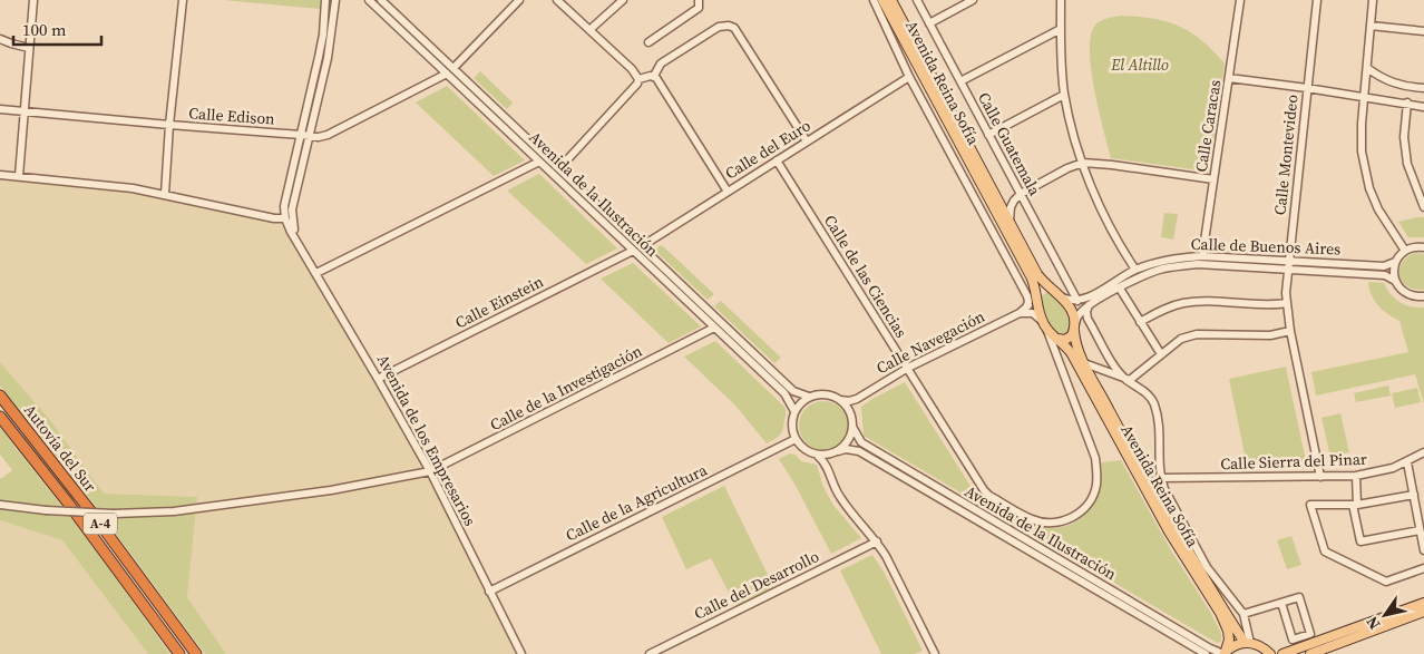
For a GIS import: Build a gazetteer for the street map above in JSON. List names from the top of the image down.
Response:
{
  "streets": {
    "highway": ["Autovía del Sur", "A-4"],
    "main road": ["Avenida Reina Sofía"],
    "street": [
      "Calle Edison",
      "Calle Caracas",
      "Calle Guatemala",
      "Calle del Euro",
      "Calle Montevideo",
      "Avenida de la Ilustración",
      "Calle de Buenos Aires",
      "Calle de las Ciencias",
      "Calle Einstein",
      "Calle Navegación",
      "Calle de la Investigación",
      "Avenida de los Empresarios",
      "Calle Sierra del Pinar",
      "Calle de la Agricultura",
      "Calle del Desarrollo"
    ]
  },
  "crossings": [
    ["Avenida Reina Sofía", "Avenida de la Ilustración"],
    ["Avenida Reina Sofía", "Calle de las Ciencias"],
    ["Calle Edison", "Avenida de la Ilustración"],
    ["Calle Edison", "Avenida de los Empresarios"],
    ["Calle Caracas", "Calle de Buenos Aires"],
    ["Calle Guatemala", "Calle de Buenos Aires"],
    ["Calle del Euro", "Avenida de la Ilustración"],
    ["Calle del Euro", "Calle de las Ciencias"],
    ["Calle Montevideo", "Calle de Buenos Aires"],
    ["Calle Montevideo", "Calle Sierra del Pinar"],
    ["Avenida de la Ilustración", "Calle Einstein"],
    ["Avenida de la Ilustración", "Calle Navegación"],
    ["Avenida de la Ilustración", "Calle de la Investigación"],
    ["Avenida de la Ilustración", "Calle de la Agricultura"],
    ["Calle de las Ciencias", "Calle Navegación"],
    ["Calle Einstein", "Avenida de los Empresarios"],
    ["Calle Navegación", "Calle de la Agricultura"],
    ["Calle de la Investigación", "Avenida de los Empresarios"],
    ["Avenida de los Empresarios", "Calle de la Agricultura"]
  ],
  "parks": ["El Altillo"],
  "scale_bar": "100 m",
  "north": "bottom left"
}
